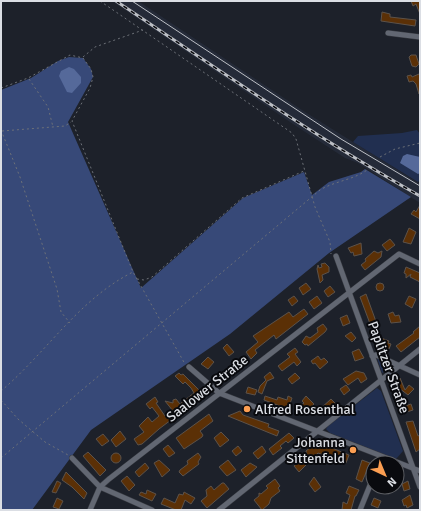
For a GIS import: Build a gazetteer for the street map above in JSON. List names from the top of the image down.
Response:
{
  "streets": {
    "street": ["Paplitzer Straße", "Saalower Straße"]
  },
  "crossings": [
    ["Paplitzer Straße", "Saalower Straße"]
  ],
  "places": ["Alfred Rosenthal", "Johanna Sittenfeld"],
  "north": "bottom right"
}
